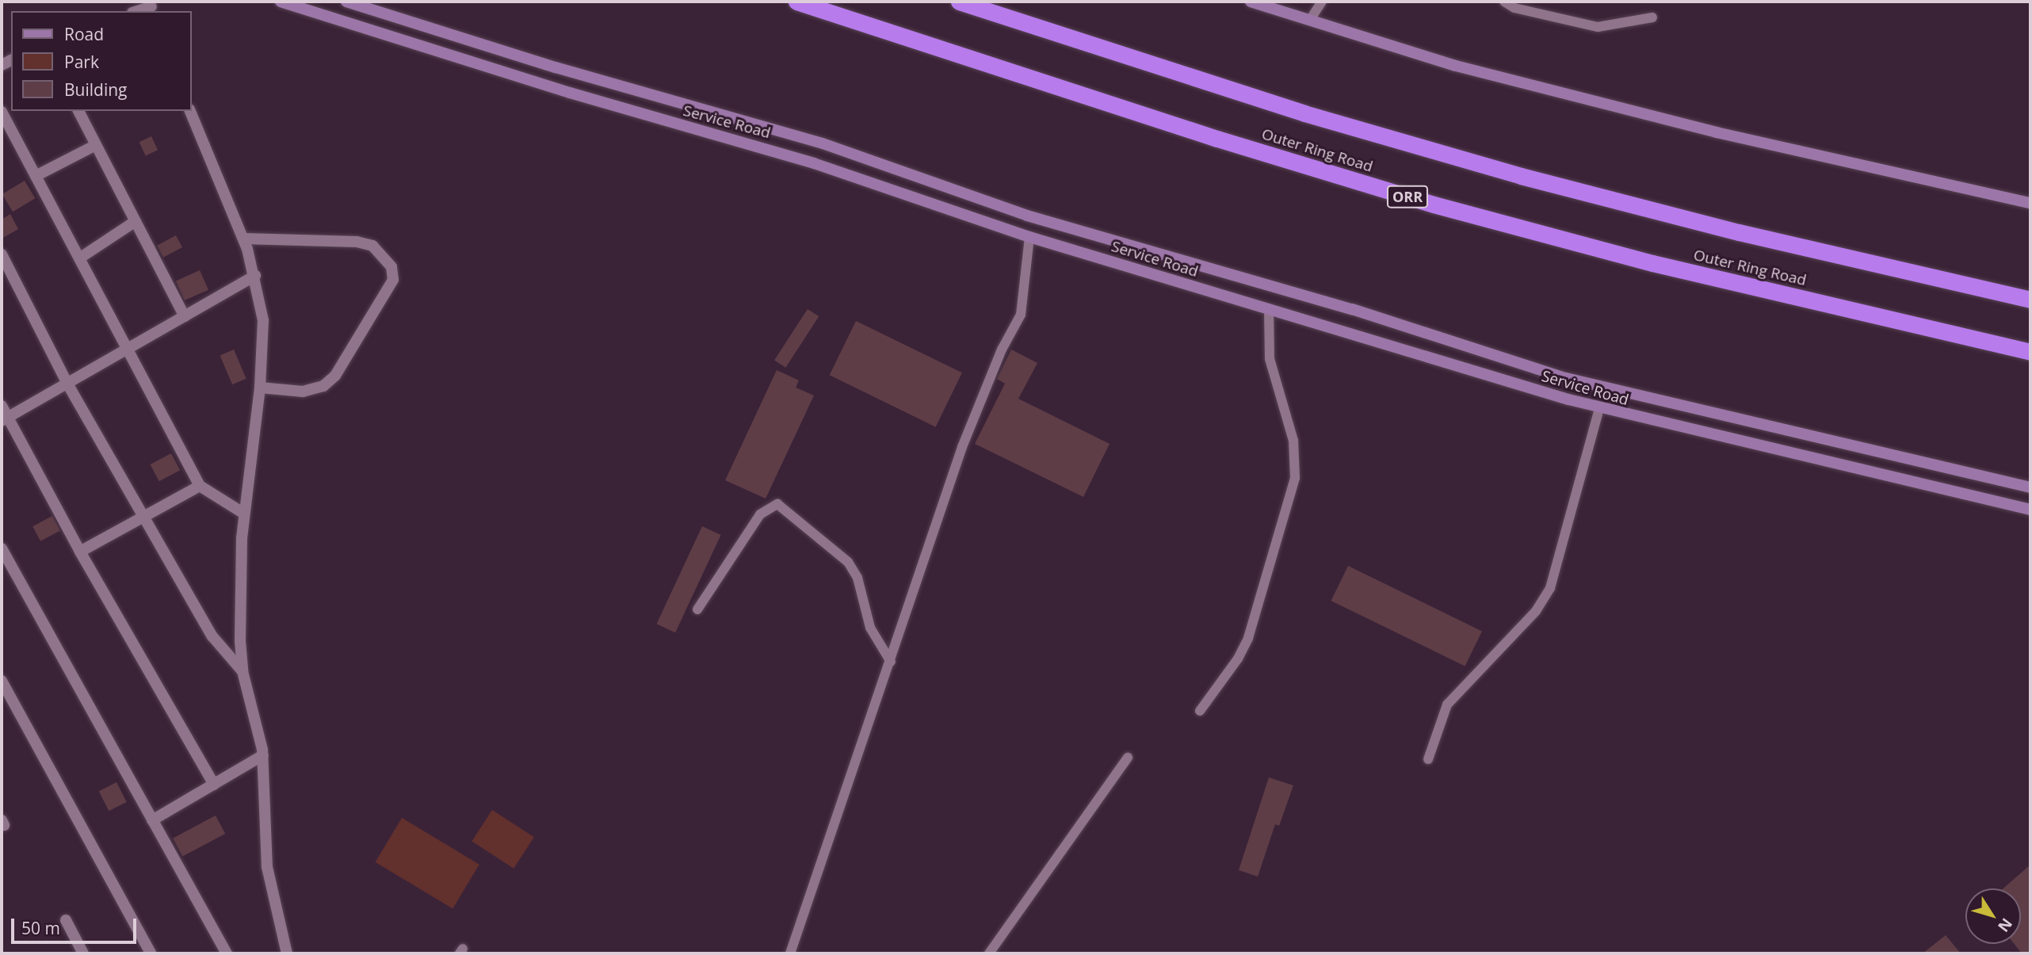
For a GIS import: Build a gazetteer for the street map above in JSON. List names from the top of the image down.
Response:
{
  "streets": {
    "highway": ["Outer Ring Road", "ORR"],
    "main road": ["Service Road"]
  },
  "legend": ["Road", "Park", "Building"],
  "scale_bar": "50 m",
  "north": "bottom right"
}
